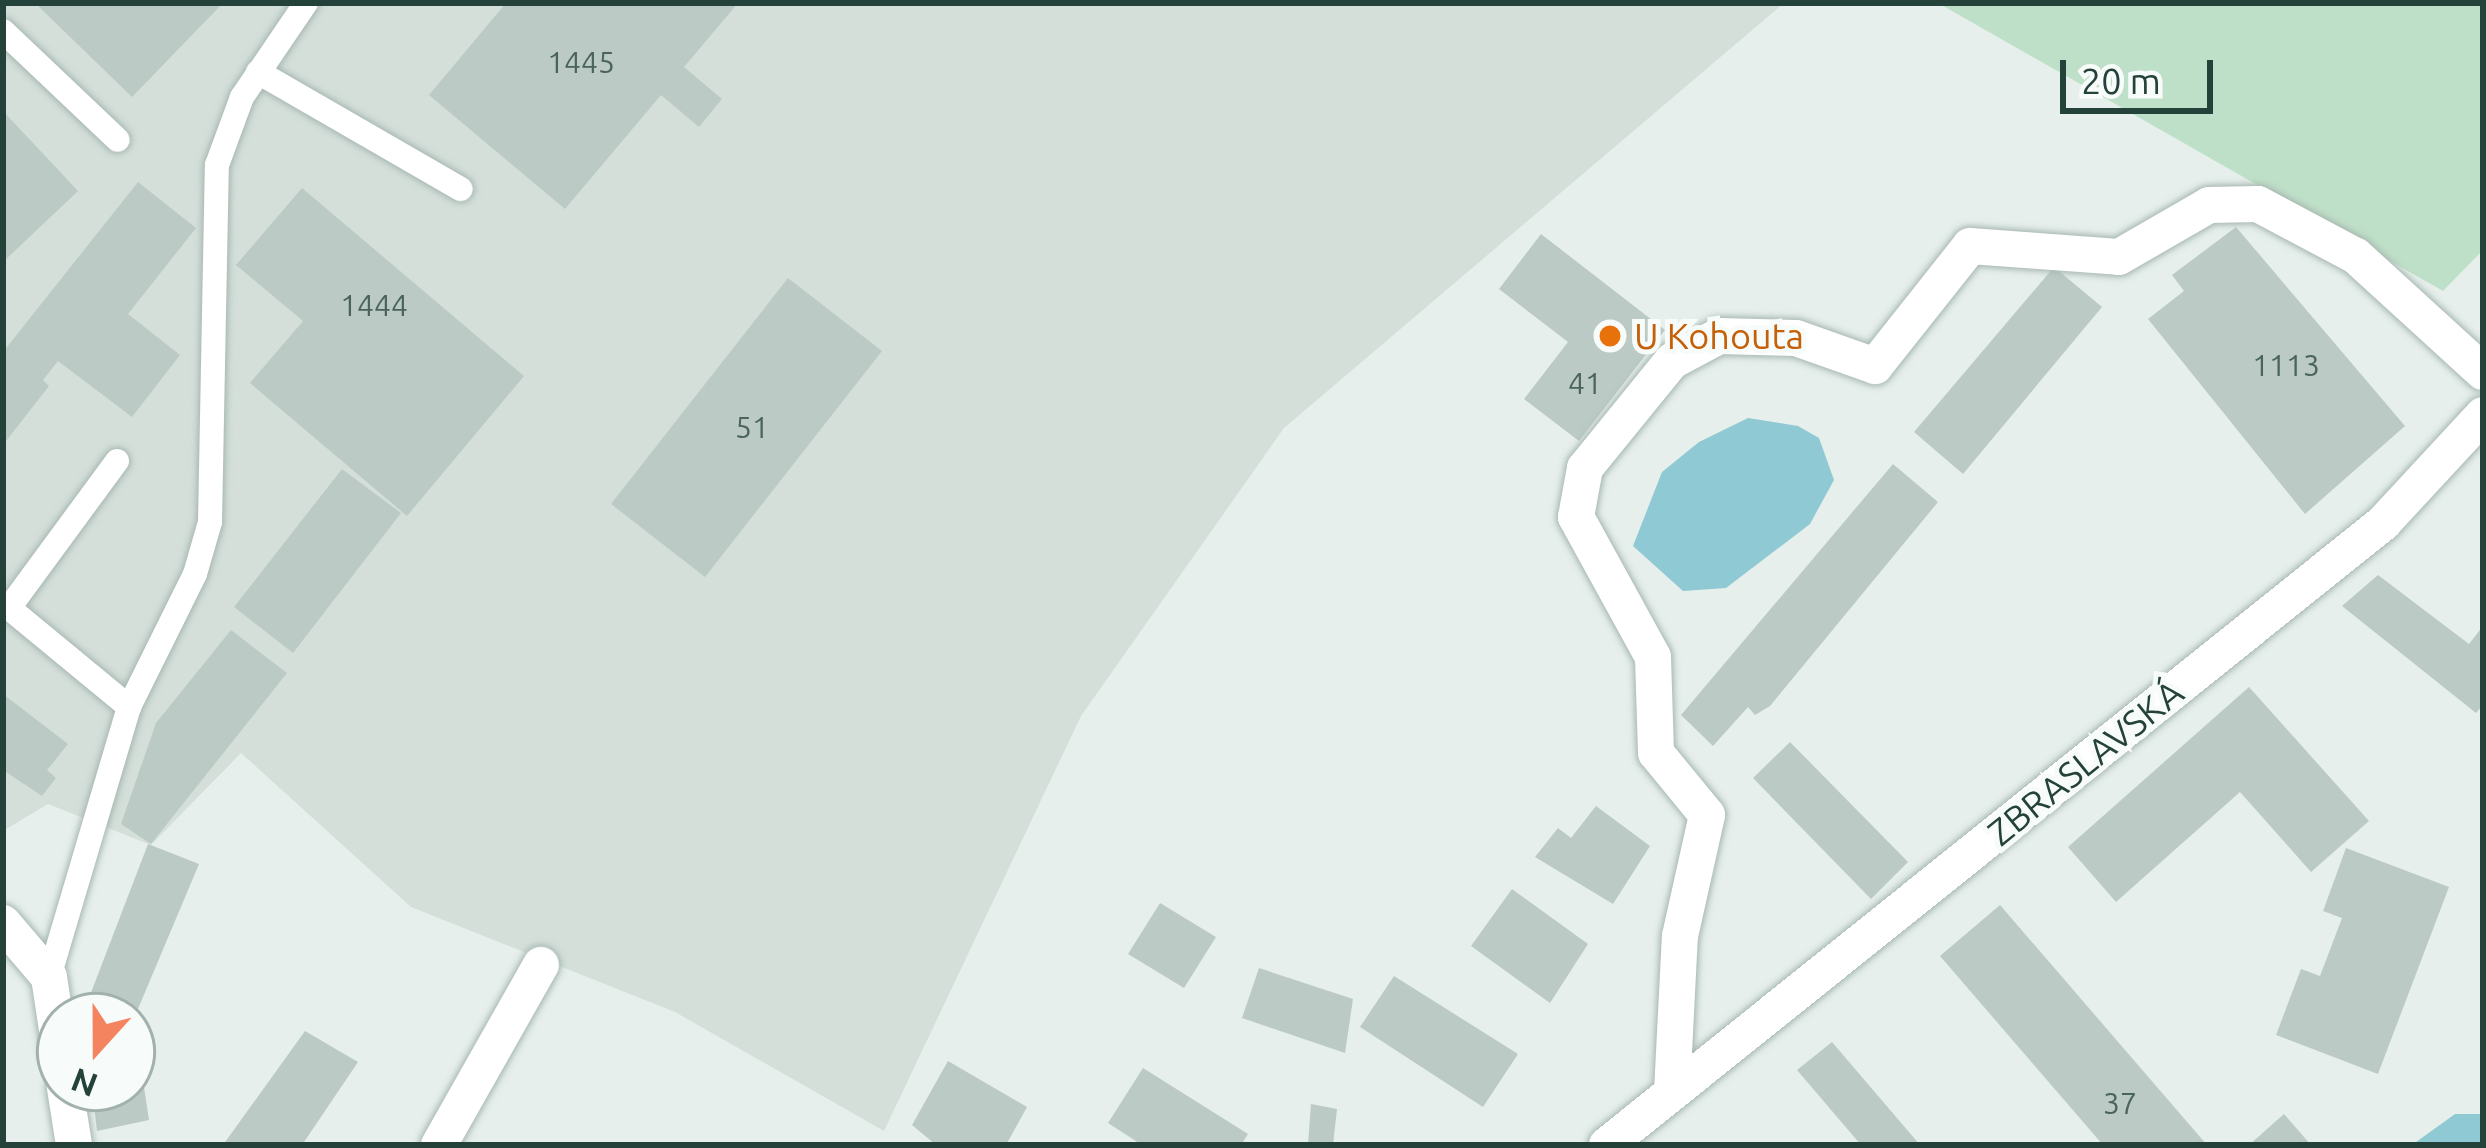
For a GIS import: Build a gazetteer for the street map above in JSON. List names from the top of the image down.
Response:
{
  "streets": {
    "street": ["ZBRASLAVSKÁ"]
  },
  "places": ["U Kohouta"],
  "house_numbers": [
    "1445",
    "1444",
    "1113",
    "41",
    "51",
    "37"
  ],
  "scale_bar": "20 m",
  "north": "bottom"
}
